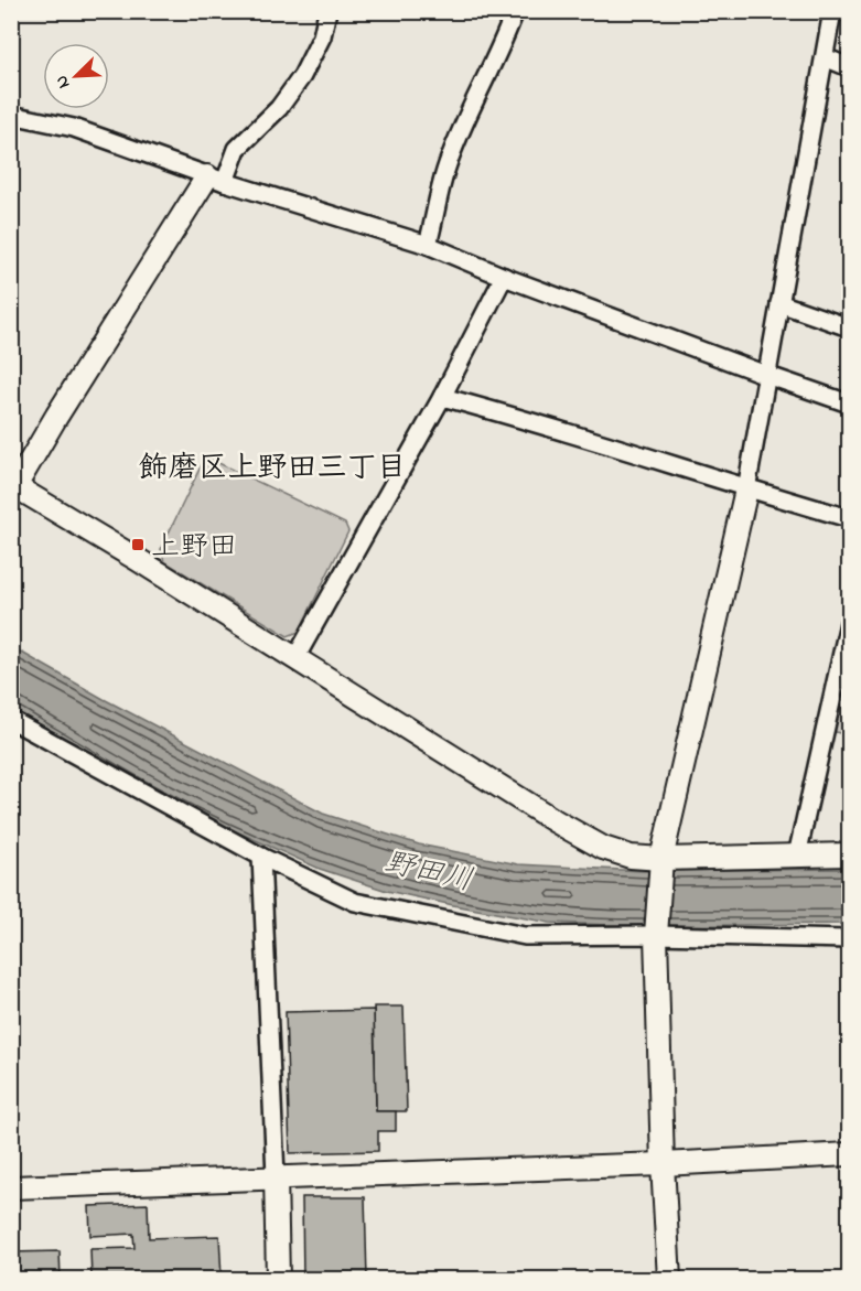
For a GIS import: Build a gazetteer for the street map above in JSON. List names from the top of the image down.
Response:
{
  "districts": ["飾磨区上野田三丁目"],
  "water": ["野田川"],
  "places": {
    "transit": ["上野田"]
  },
  "north": "bottom left"
}
